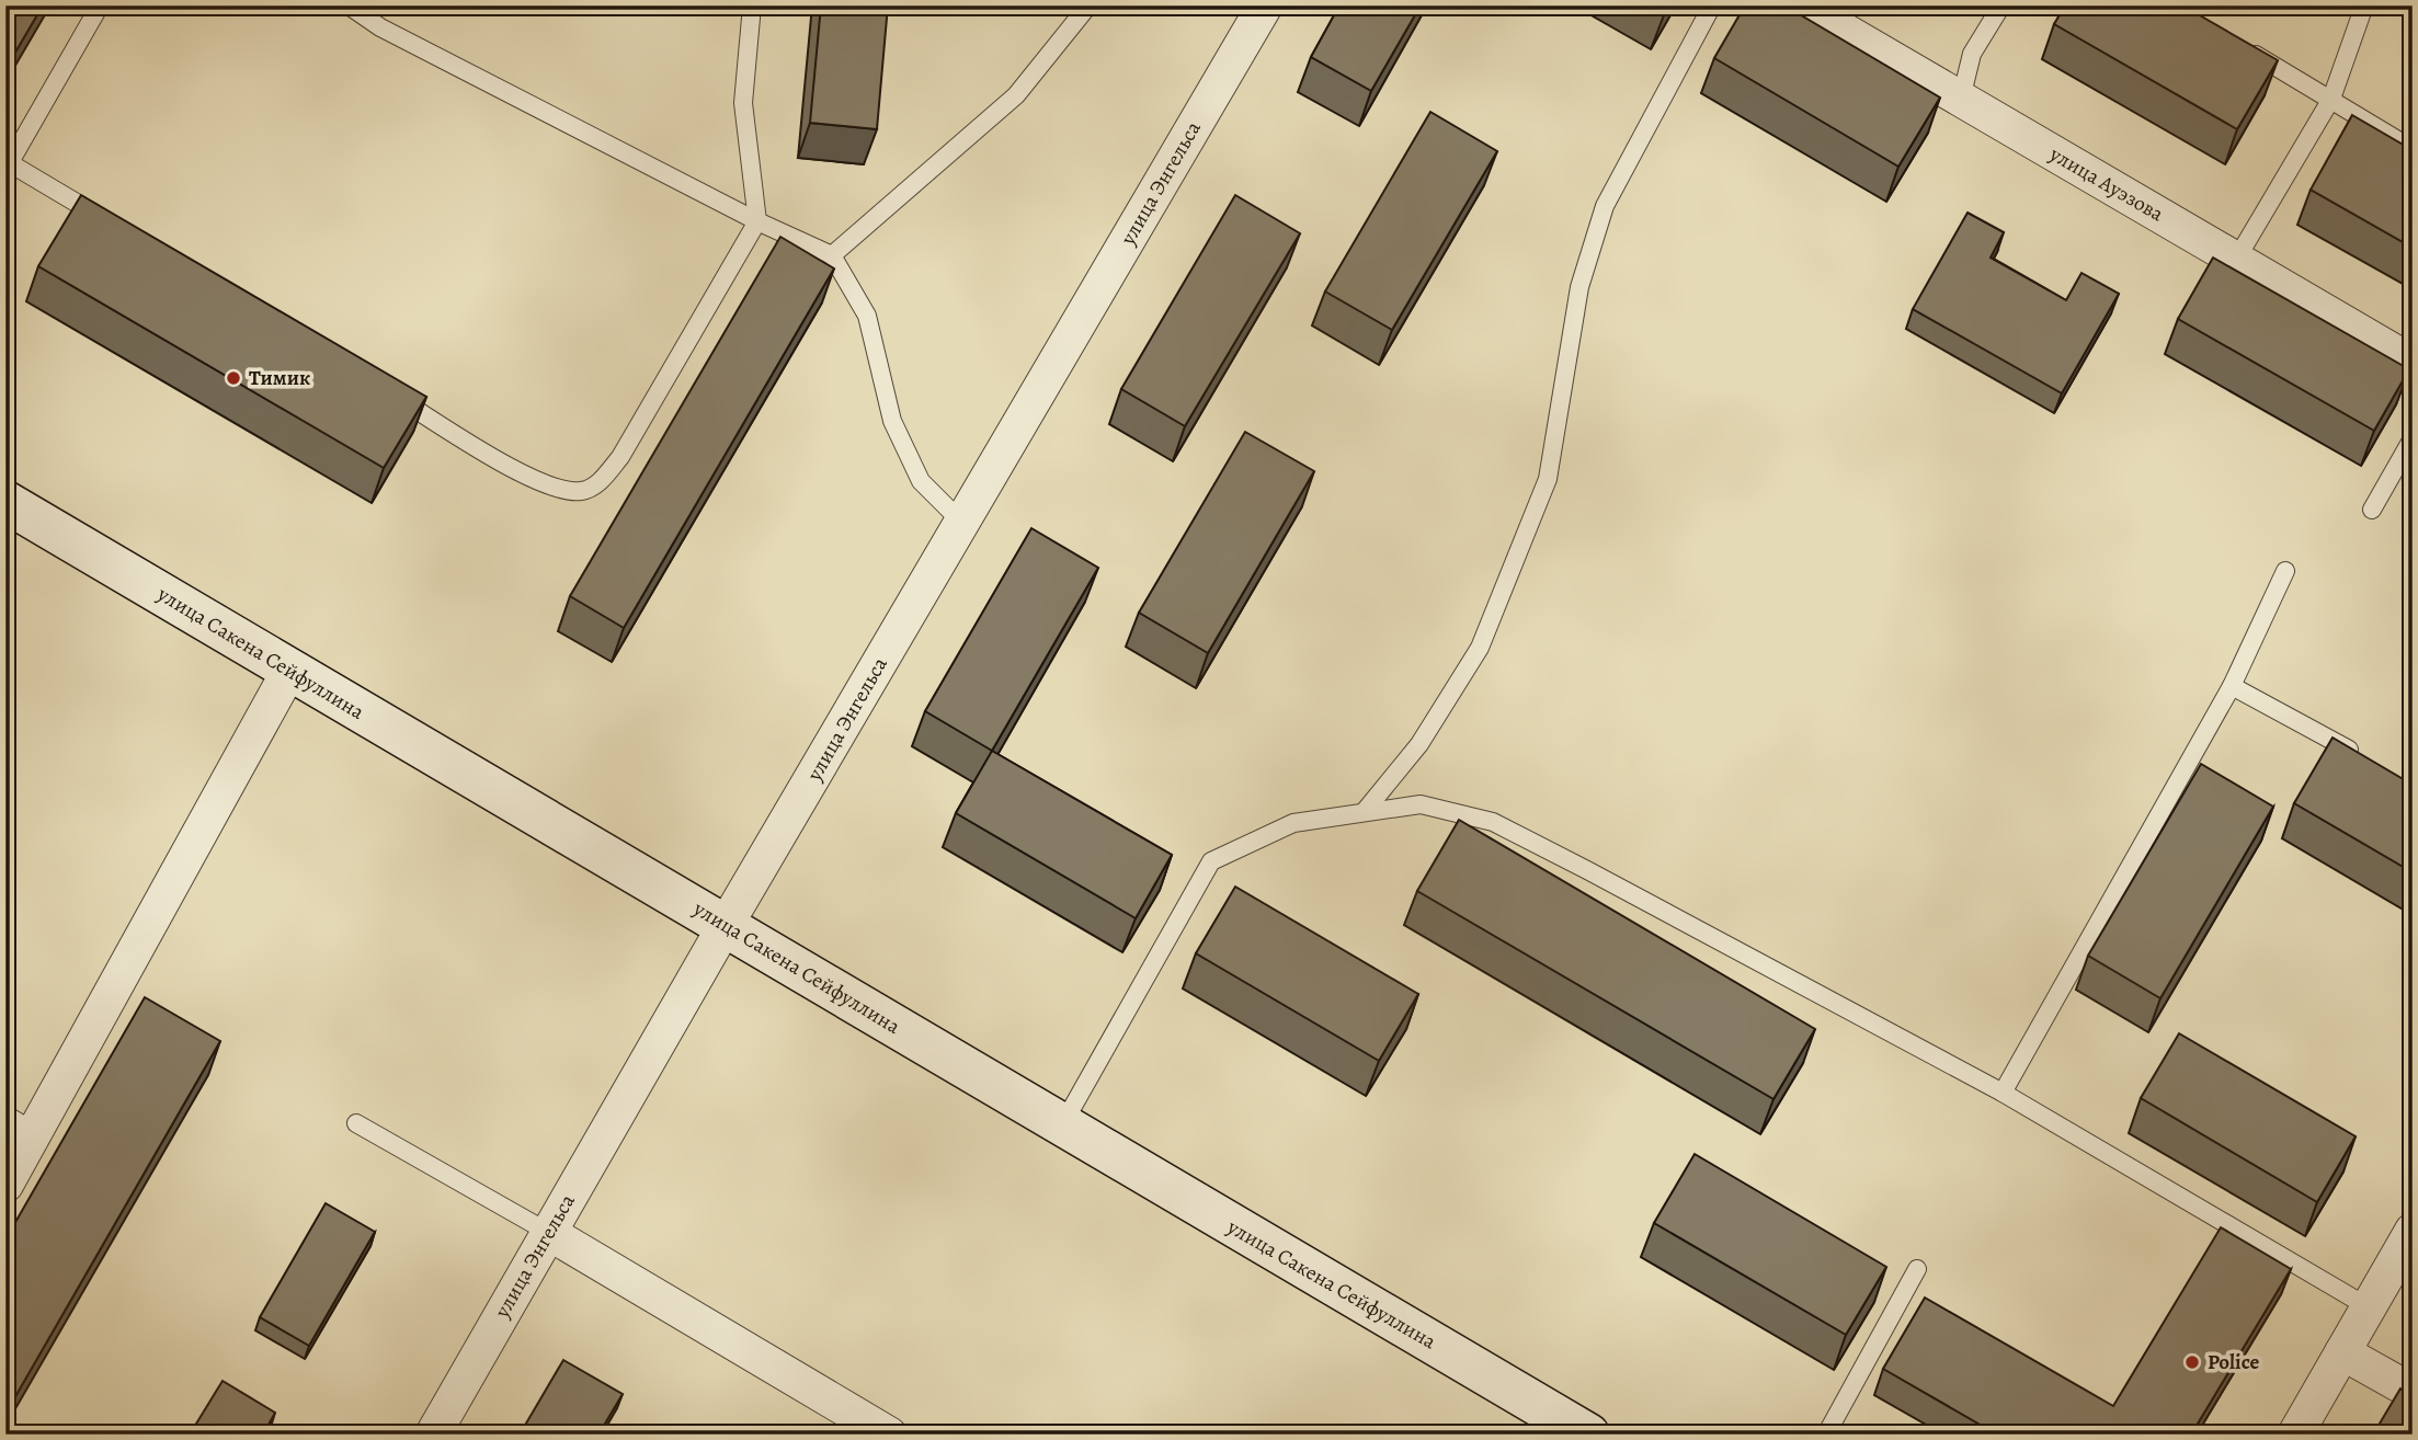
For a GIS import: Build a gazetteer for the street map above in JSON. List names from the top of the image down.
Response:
{
  "streets": {
    "street": ["улица Энгельса", "улица Ауэзова", "улица Сакена Сейфуллина"]
  },
  "crossings": [
    ["улица Энгельса", "улица Сакена Сейфуллина"]
  ],
  "places": ["Тимик", "Police"]
}
